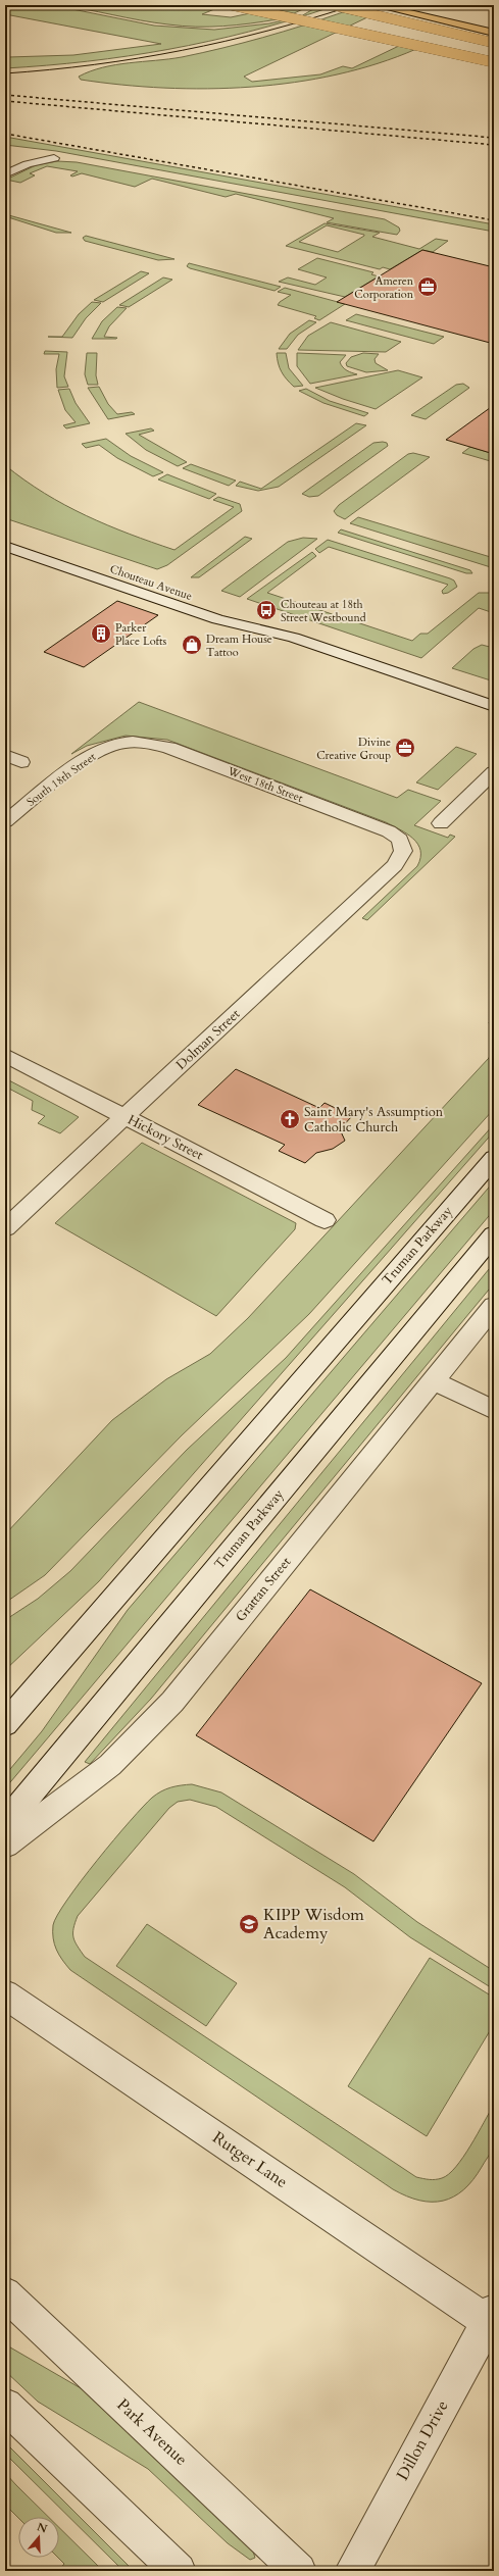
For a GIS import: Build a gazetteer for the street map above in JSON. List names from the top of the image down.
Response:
{
  "streets": {
    "street": [
      "Chouteau Avenue",
      "South 18th Street",
      "West 18th Street",
      "Dolman Street",
      "Hickory Street",
      "Truman Parkway",
      "Grattan Street",
      "Rutger Lane",
      "Park Avenue",
      "Dillon Drive"
    ]
  },
  "crossings": [
    ["South 18th Street", "West 18th Street"],
    ["West 18th Street", "Dolman Street"],
    ["Dolman Street", "Hickory Street"],
    ["Rutger Lane", "Dillon Drive"]
  ],
  "places": {
    "office": ["Ameren Corporation", "Divine Creative Group"],
    "bus stop": ["Chouteau at 18th Street Westbound"],
    "building": ["Parker Place Lofts"],
    "shop": ["Dream House Tattoo"],
    "church": ["Saint Mary's Assumption Catholic Church"],
    "school or university": ["KIPP Wisdom Academy"]
  },
  "north": "top"
}
